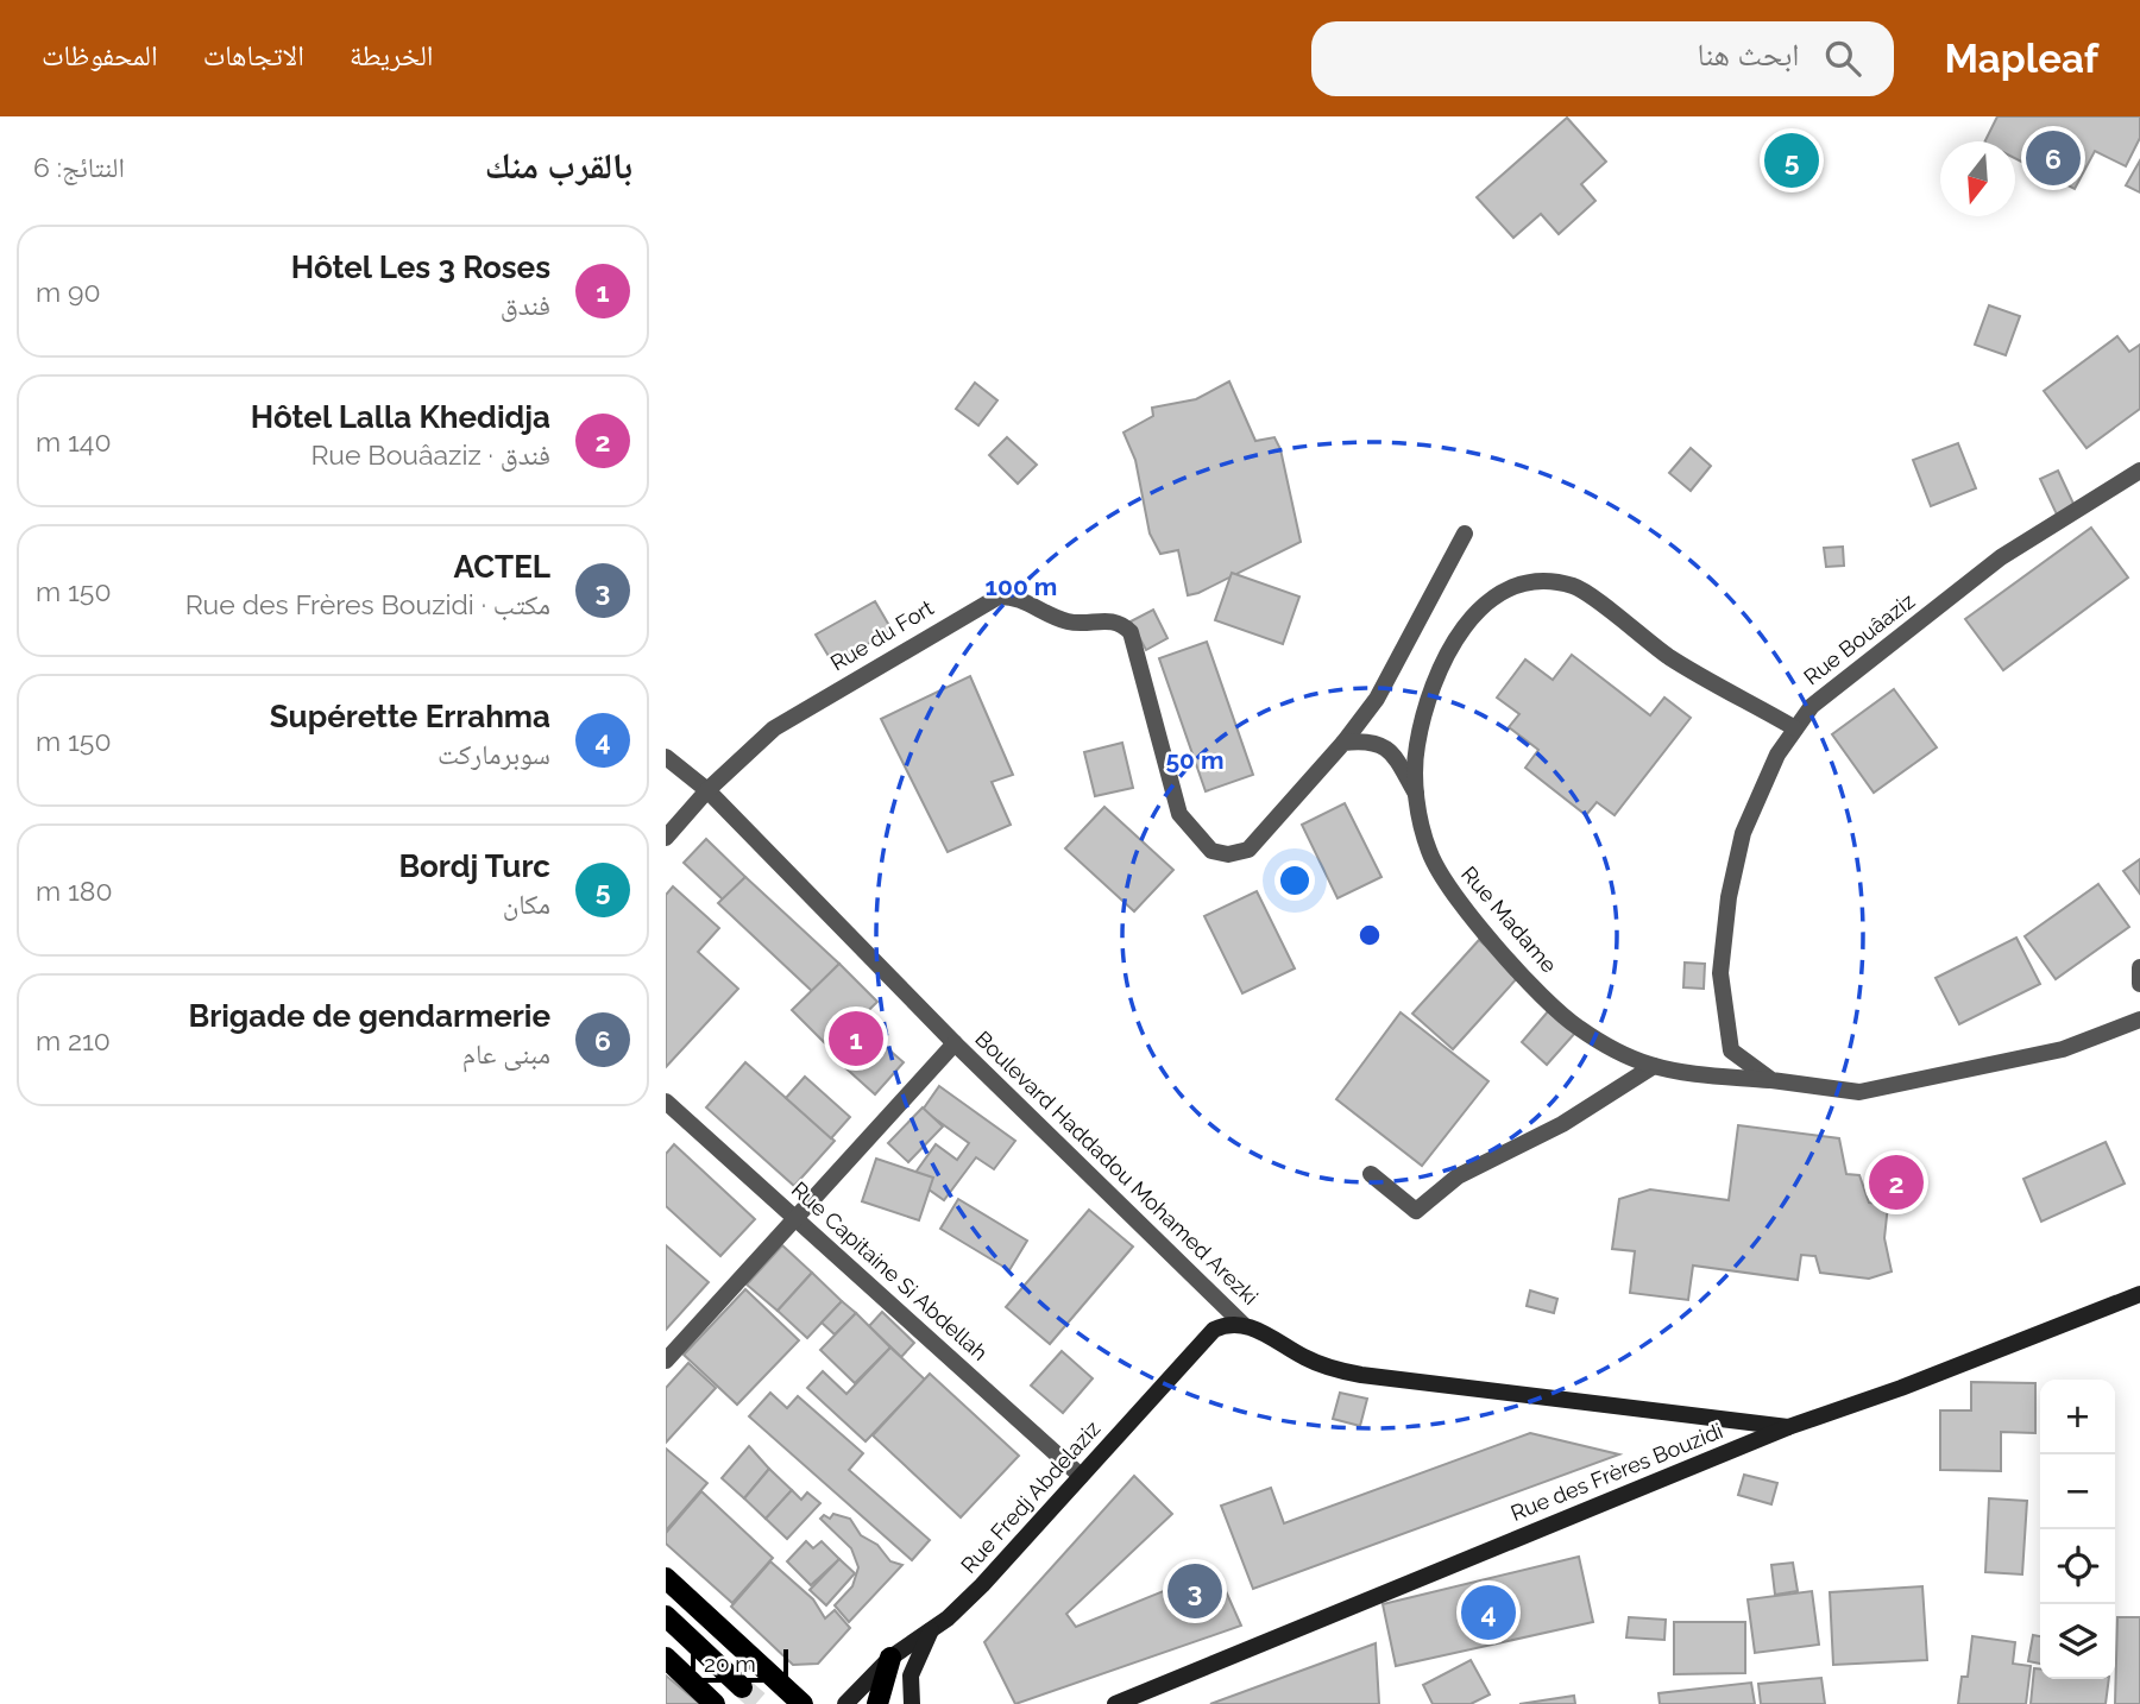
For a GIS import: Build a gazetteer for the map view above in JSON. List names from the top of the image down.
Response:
{
  "streets": {
    "main road": ["Boulevard Haddadou Mohamed Arezki", "Rue des Frères Bouzidi", "Rue Fredj Abdelaziz"],
    "street": [
      "Rue du Fort",
      "Rue Bouâaziz",
      "Rue Madame",
      "Rue Capitaine Si Abdellah"
    ]
  },
  "crossings": [
    ["Rue du Fort", "Boulevard Haddadou Mohamed Arezki"],
    ["Rue Bouâaziz", "Rue Madame"],
    ["Boulevard Haddadou Mohamed Arezki", "Rue des Frères Bouzidi"],
    ["Boulevard Haddadou Mohamed Arezki", "Rue Fredj Abdelaziz"],
    ["Rue Capitaine Si Abdellah", "Rue Fredj Abdelaziz"]
  ],
  "scale_bar": "20 m",
  "north": "bottom",
  "page": {
    "header": "Mapleaf",
    "search": "ابحث هنا",
    "nav": ["الخريطة", "الاتجاهات", "المحفوظات"],
    "heading": ["بالقرب منك", "النتائج: 6"],
    "pins": [
      "6",
      "5",
      "1",
      "2",
      "3",
      "4"
    ],
    "list": [
      {
        "mark": "1",
        "name": "Hôtel Les 3 Roses",
        "note": "فندق",
        "value": "90 m"
      },
      {
        "mark": "2",
        "name": "Hôtel Lalla Khedidja",
        "note": "فندق · Rue Bouâaziz",
        "value": "140 m"
      },
      {
        "mark": "3",
        "name": "ACTEL",
        "note": "مكتب · Rue des Frères Bouzidi",
        "value": "150 m"
      },
      {
        "mark": "4",
        "name": "Supérette Errahma",
        "note": "سوبرماركت",
        "value": "150 m"
      },
      {
        "mark": "5",
        "name": "Bordj Turc",
        "note": "مكان",
        "value": "180 m"
      },
      {
        "mark": "6",
        "name": "Brigade de gendarmerie",
        "note": "مبنى عام",
        "value": "210 m"
      }
    ],
    "map_buttons": ["+", "−"],
    "scale": "20 m"
  },
  "rings": ["100 m", "50 m"]
}
